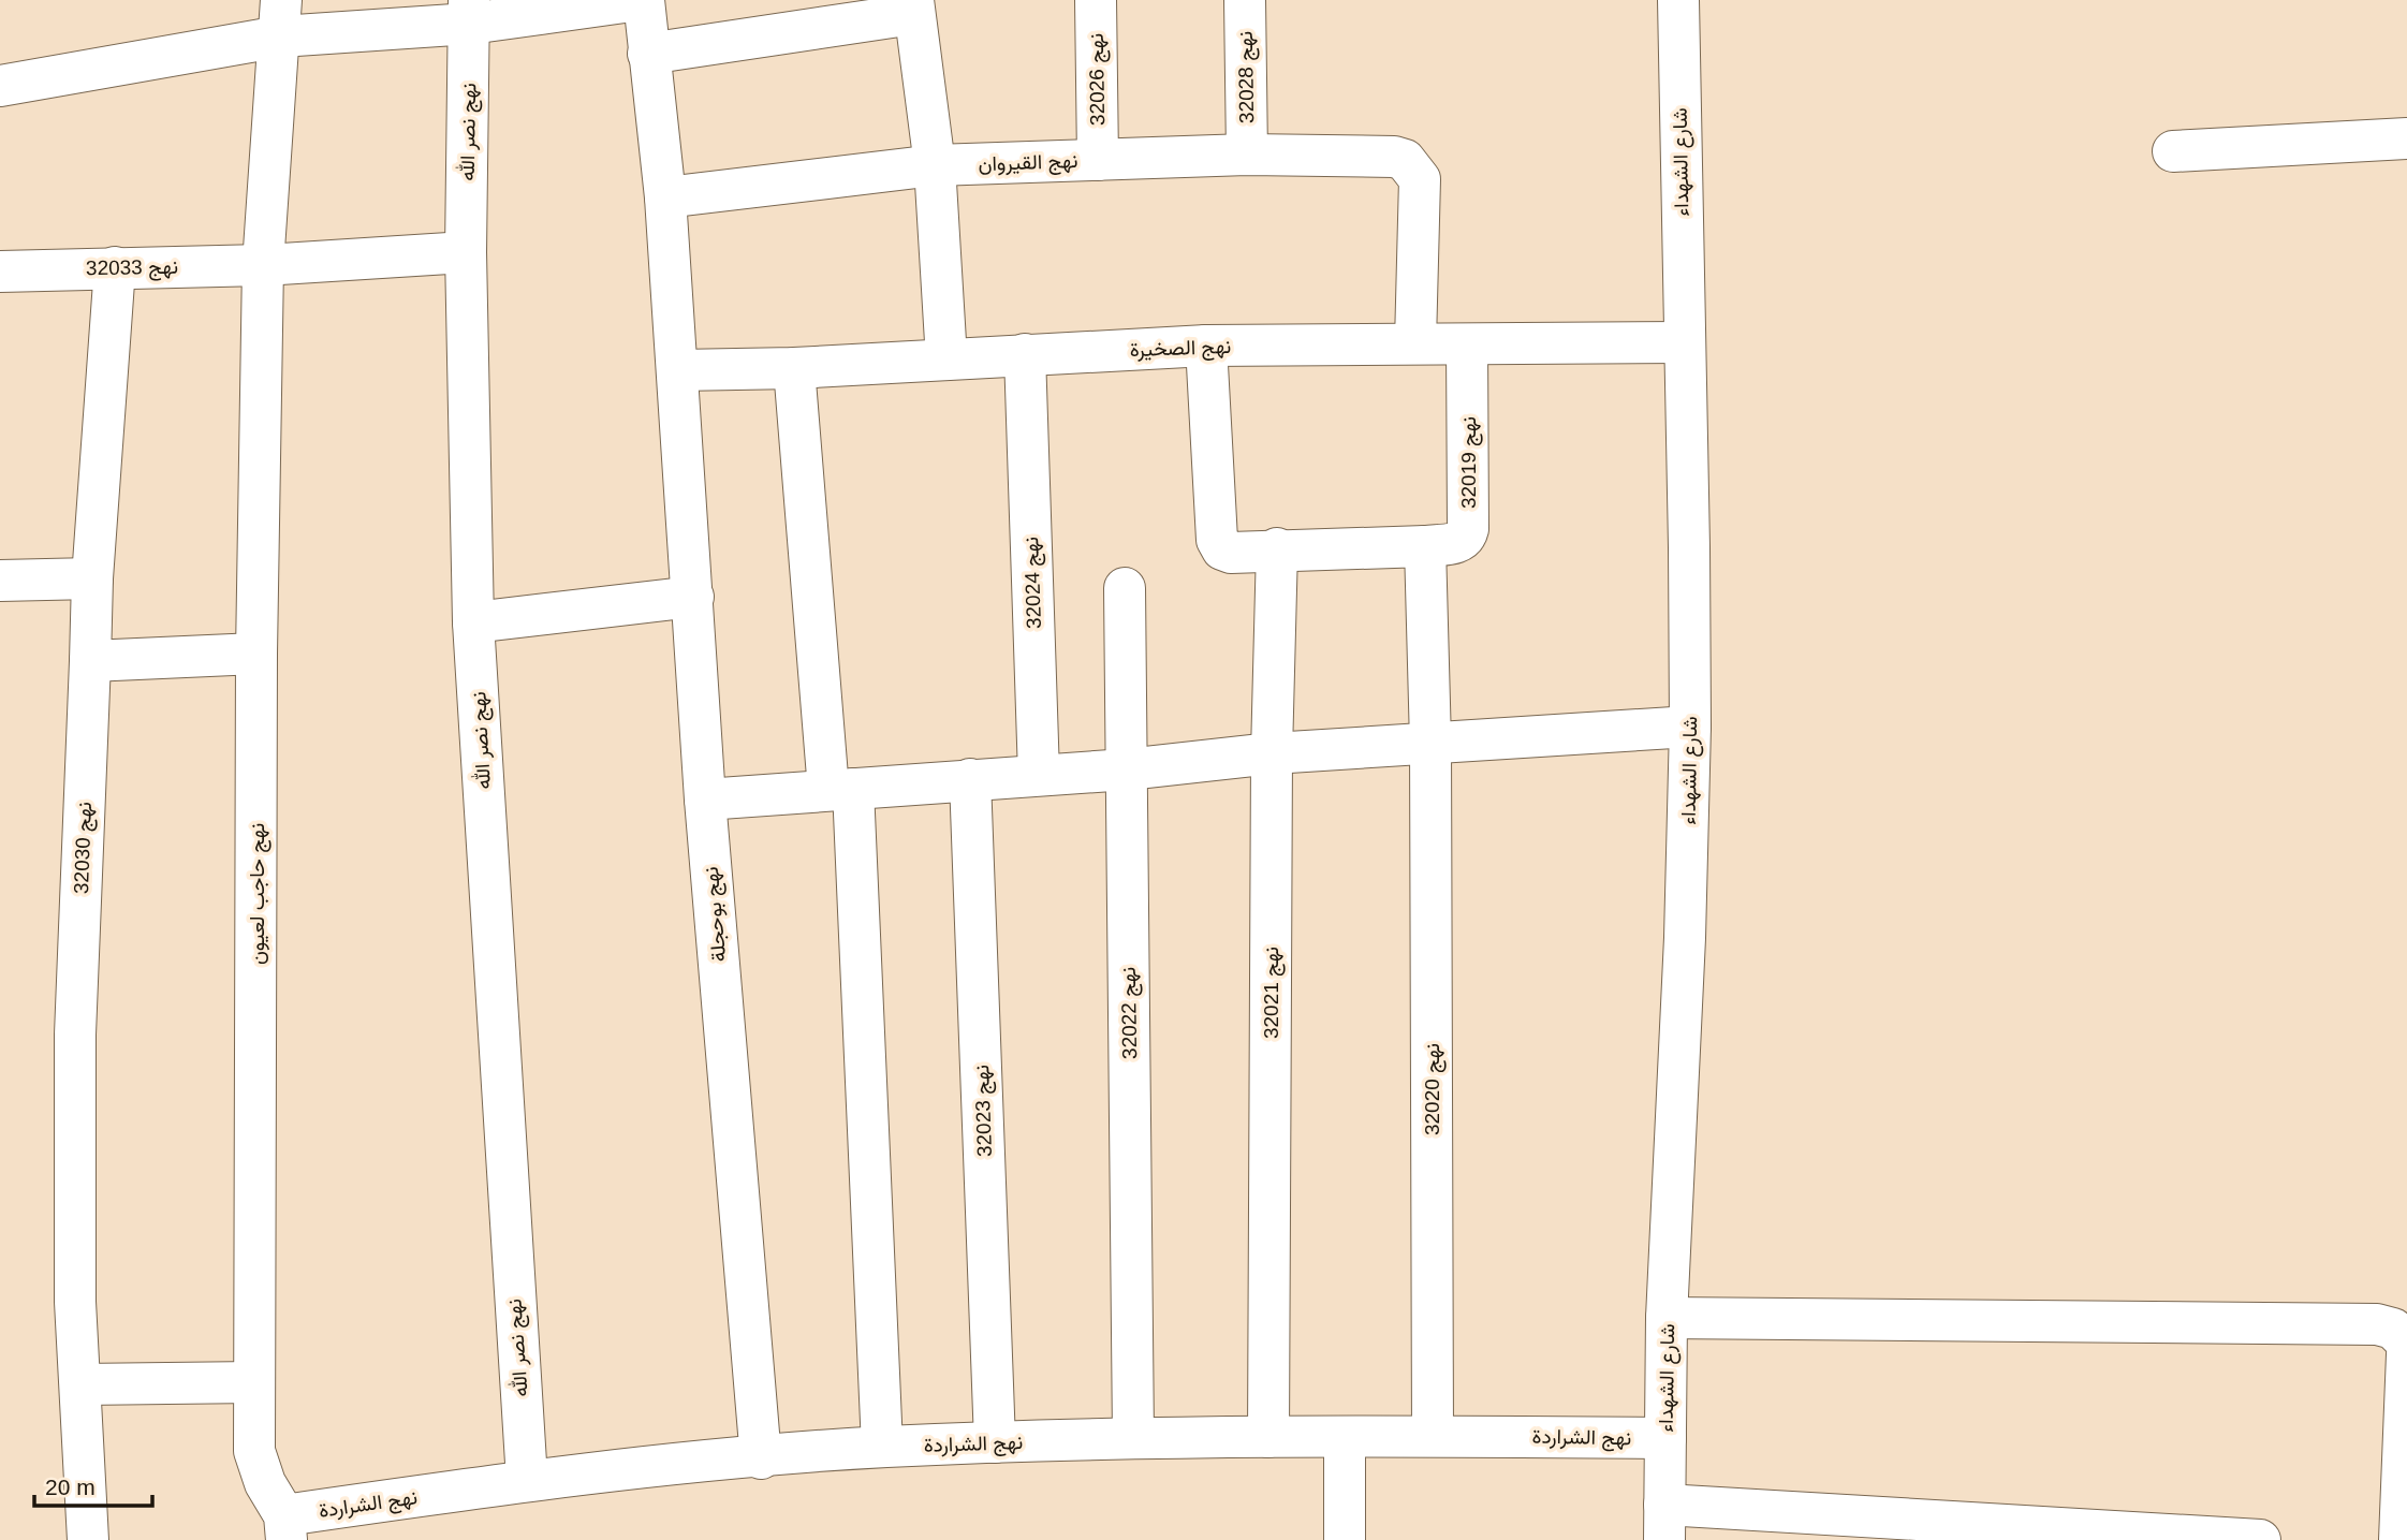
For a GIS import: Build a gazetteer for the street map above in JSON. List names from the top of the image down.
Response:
{
  "streets": {
    "street": [
      "نهج 32028",
      "نهج 32026",
      "نهج نصر الله",
      "نهج القيروان",
      "شارع الشهداء",
      "نهج 32033",
      "نهج الصخيرة",
      "نهج 32019",
      "نهج 32024",
      "نهج 32030",
      "نهج حاجب لعيون",
      "نهج بوحجلة",
      "نهج 32021",
      "نهج 32022",
      "نهج 32020",
      "نهج 32023",
      "نهج الشراردة"
    ]
  },
  "crossings": [
    ["نهج 32028", "نهج القيروان"],
    ["نهج 32026", "نهج القيروان"],
    ["نهج نصر الله", "نهج 32033"],
    ["نهج نصر الله", "نهج الشراردة"],
    ["نهج القيروان", "نهج الصخيرة"],
    ["نهج القيروان", "نهج بوحجلة"],
    ["شارع الشهداء", "نهج الصخيرة"],
    ["شارع الشهداء", "نهج الشراردة"],
    ["نهج 32033", "نهج 32030"],
    ["نهج 32033", "نهج حاجب لعيون"],
    ["نهج الصخيرة", "نهج 32019"],
    ["نهج الصخيرة", "نهج 32024"],
    ["نهج الصخيرة", "نهج بوحجلة"],
    ["نهج 32019", "نهج 32021"],
    ["نهج 32019", "نهج 32020"],
    ["نهج حاجب لعيون", "نهج الشراردة"],
    ["نهج بوحجلة", "نهج الشراردة"],
    ["نهج 32021", "نهج الشراردة"],
    ["نهج 32022", "نهج الشراردة"],
    ["نهج 32020", "نهج الشراردة"],
    ["نهج 32023", "نهج الشراردة"]
  ],
  "scale_bar": "20 m"
}
